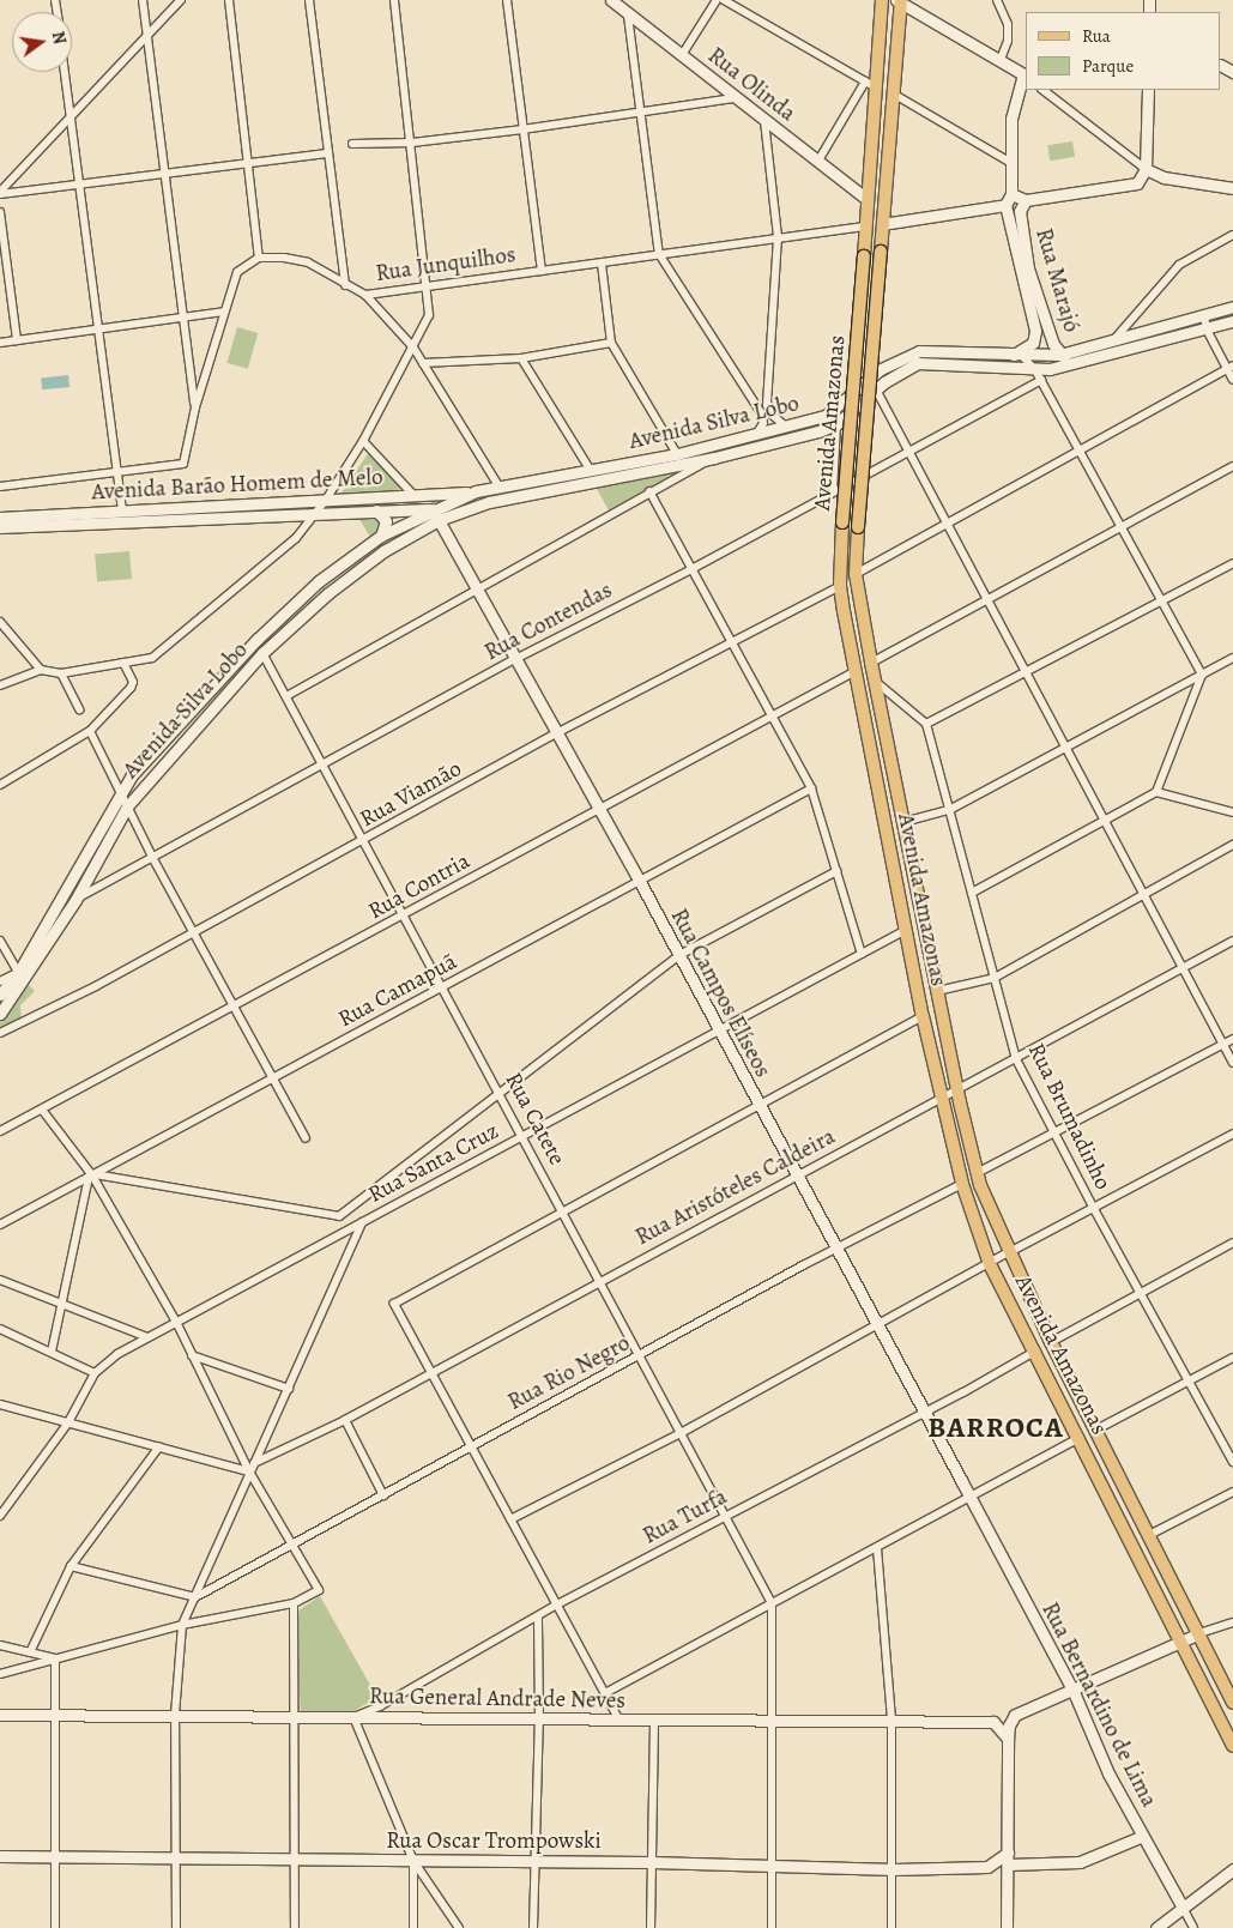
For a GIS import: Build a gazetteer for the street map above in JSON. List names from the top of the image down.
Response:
{
  "streets": {
    "main road": ["Avenida Amazonas"],
    "street": [
      "Rua Olinda",
      "Rua Junquilhos",
      "Rua Marajó",
      "Avenida Silva Lobo",
      "Avenida Barão Homem de Melo",
      "Rua Contendas",
      "Rua Viamão",
      "Rua Contria",
      "Rua Camapuã",
      "Rua Campos Elíseos",
      "Rua Brumadinho",
      "Rua Catete",
      "Rua Santa Cruz",
      "Rua Aristóteles Caldeira",
      "Rua Rio Negro",
      "Rua Turfa",
      "Rua General Andrade Neves",
      "Rua Bernardino de Lima",
      "Rua Oscar Trompowski"
    ]
  },
  "crossings": [
    ["Rua Olinda", "Avenida Amazonas"],
    ["Rua Junquilhos", "Avenida Amazonas"],
    ["Rua Marajó", "Avenida Silva Lobo"],
    ["Avenida Silva Lobo", "Avenida Amazonas"],
    ["Avenida Silva Lobo", "Avenida Barão Homem de Melo"],
    ["Avenida Silva Lobo", "Rua Contendas"],
    ["Avenida Silva Lobo", "Rua Campos Elíseos"],
    ["Avenida Silva Lobo", "Rua Catete"],
    ["Avenida Amazonas", "Rua Contendas"],
    ["Avenida Amazonas", "Rua Viamão"],
    ["Avenida Amazonas", "Rua Contria"],
    ["Avenida Amazonas", "Rua Santa Cruz"],
    ["Avenida Amazonas", "Rua Aristóteles Caldeira"],
    ["Avenida Amazonas", "Rua Rio Negro"],
    ["Avenida Amazonas", "Rua Turfa"],
    ["Avenida Barão Homem de Melo", "Rua Campos Elíseos"],
    ["Rua Contendas", "Rua Campos Elíseos"],
    ["Rua Contendas", "Rua Catete"],
    ["Rua Viamão", "Rua Campos Elíseos"],
    ["Rua Viamão", "Rua Catete"],
    ["Rua Contria", "Rua Campos Elíseos"],
    ["Rua Contria", "Rua Catete"],
    ["Rua Camapuã", "Rua Campos Elíseos"],
    ["Rua Camapuã", "Rua Catete"],
    ["Rua Campos Elíseos", "Rua Santa Cruz"],
    ["Rua Campos Elíseos", "Rua Aristóteles Caldeira"],
    ["Rua Campos Elíseos", "Rua Rio Negro"],
    ["Rua Campos Elíseos", "Rua Turfa"],
    ["Rua Campos Elíseos", "Rua Bernardino de Lima"],
    ["Rua Brumadinho", "Rua Aristóteles Caldeira"],
    ["Rua Catete", "Rua Santa Cruz"],
    ["Rua Catete", "Rua Aristóteles Caldeira"],
    ["Rua Catete", "Rua Rio Negro"],
    ["Rua Catete", "Rua Turfa"],
    ["Rua Turfa", "Rua General Andrade Neves"]
  ],
  "districts": ["BARROCA"],
  "legend": ["Rua", "Parque"],
  "north": "right"
}
